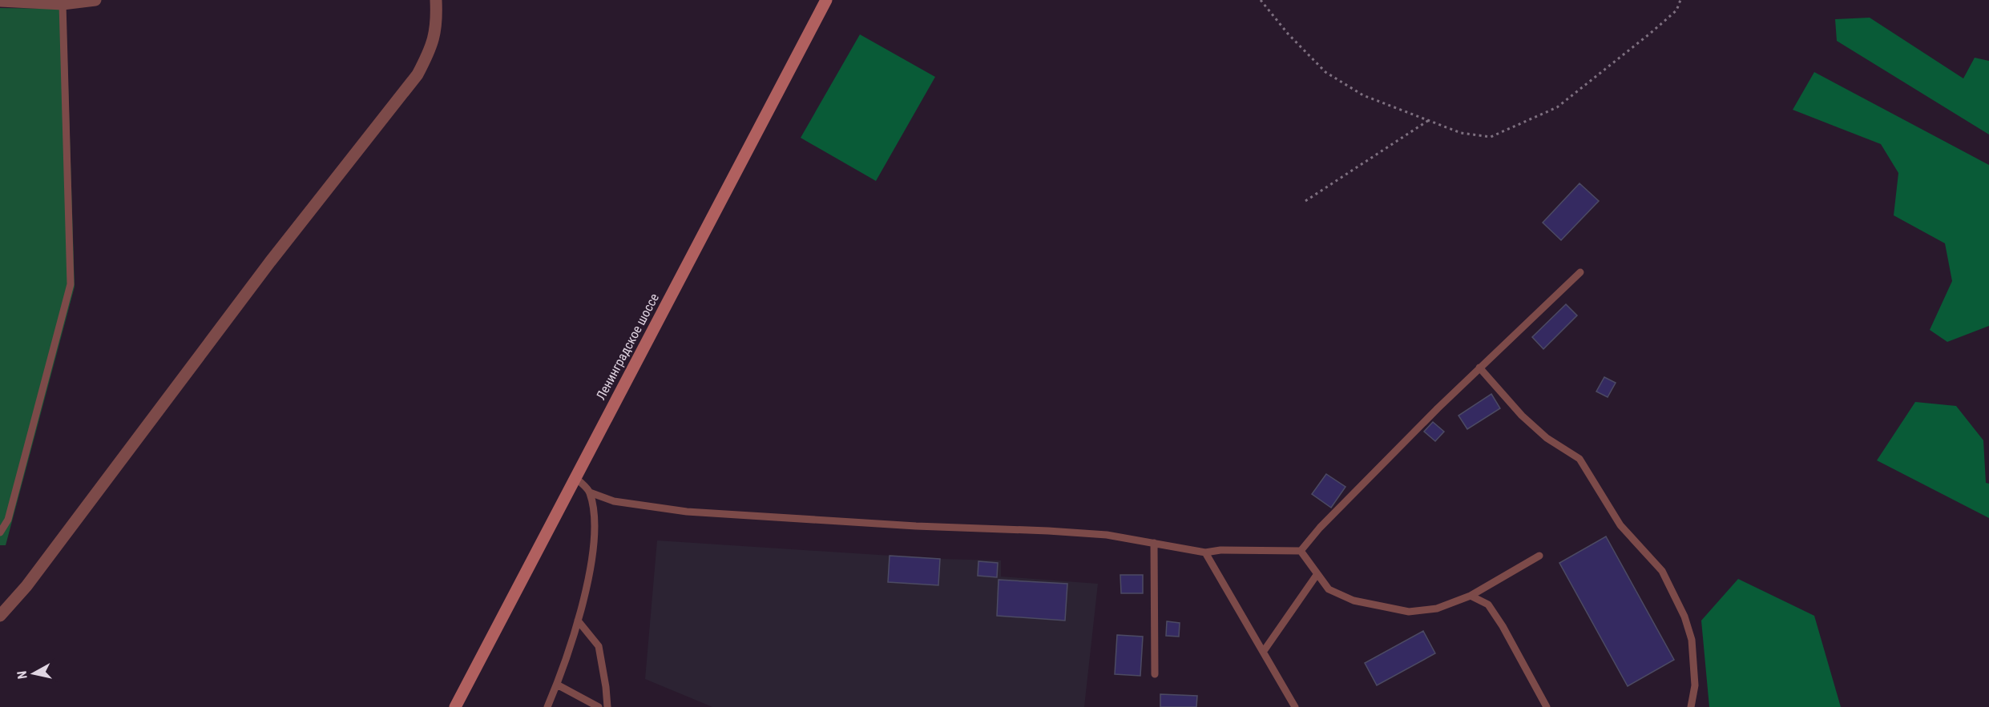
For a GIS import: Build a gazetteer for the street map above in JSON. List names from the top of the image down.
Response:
{
  "streets": {
    "main road": ["Ленинградское шоссе"]
  },
  "north": "left"
}
